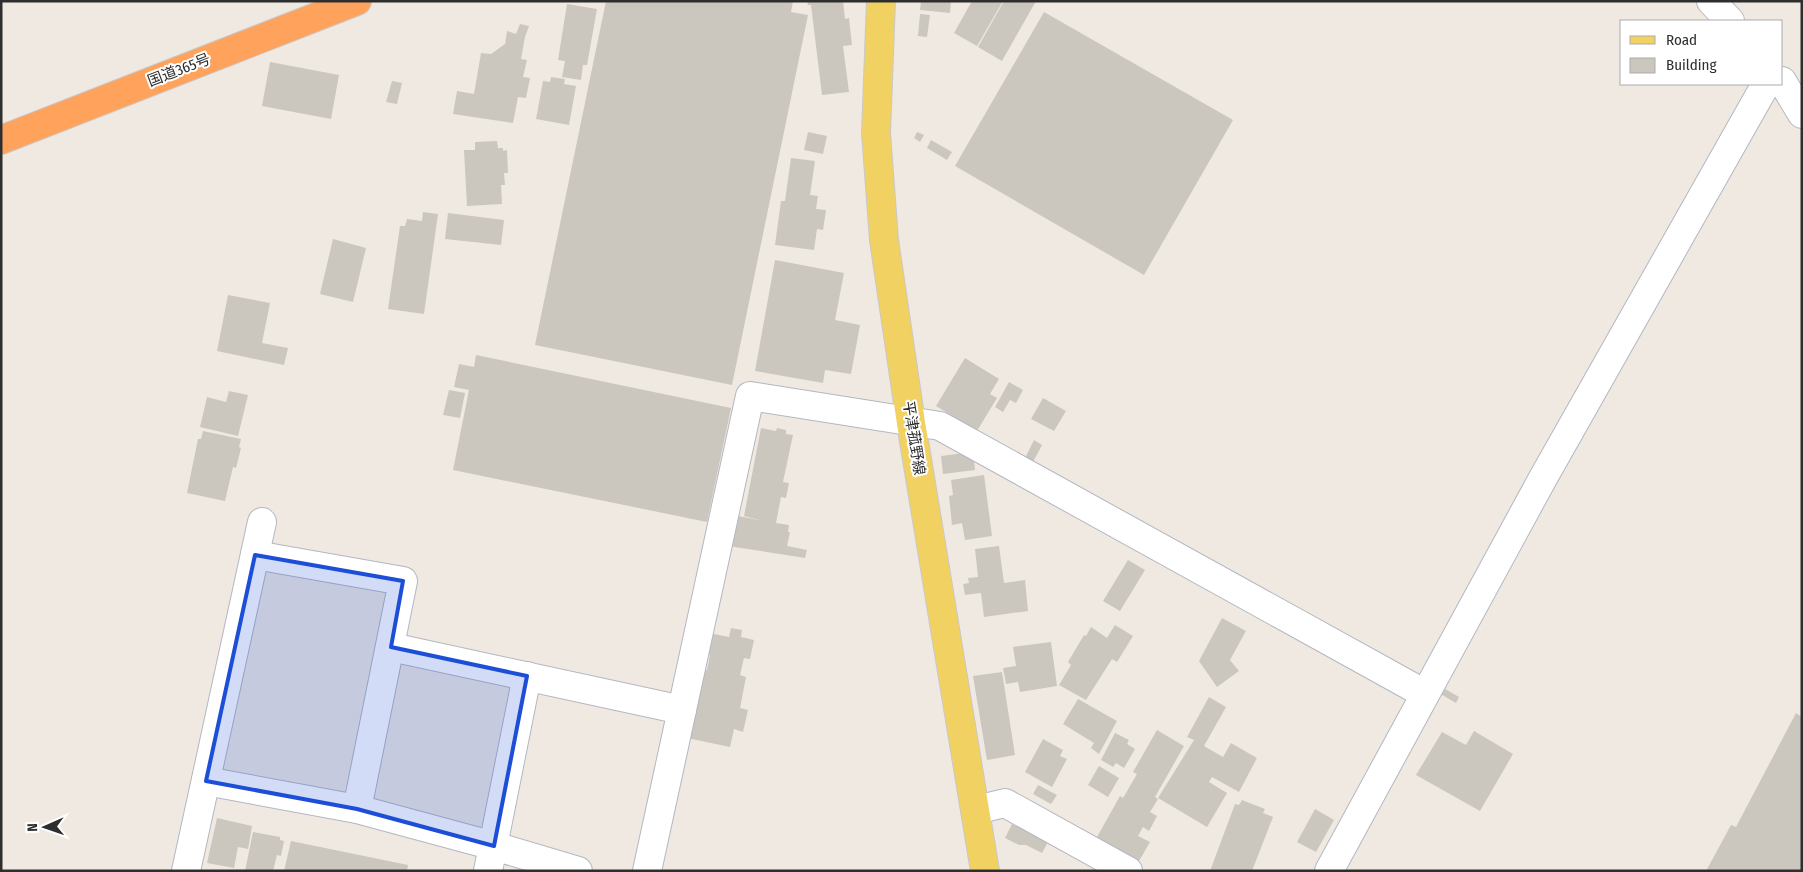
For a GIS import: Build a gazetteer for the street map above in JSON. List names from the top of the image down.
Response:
{
  "streets": {
    "highway": ["国道365号"],
    "main road": ["平津菰野線"]
  },
  "legend": ["Road", "Building"],
  "north": "left"
}
